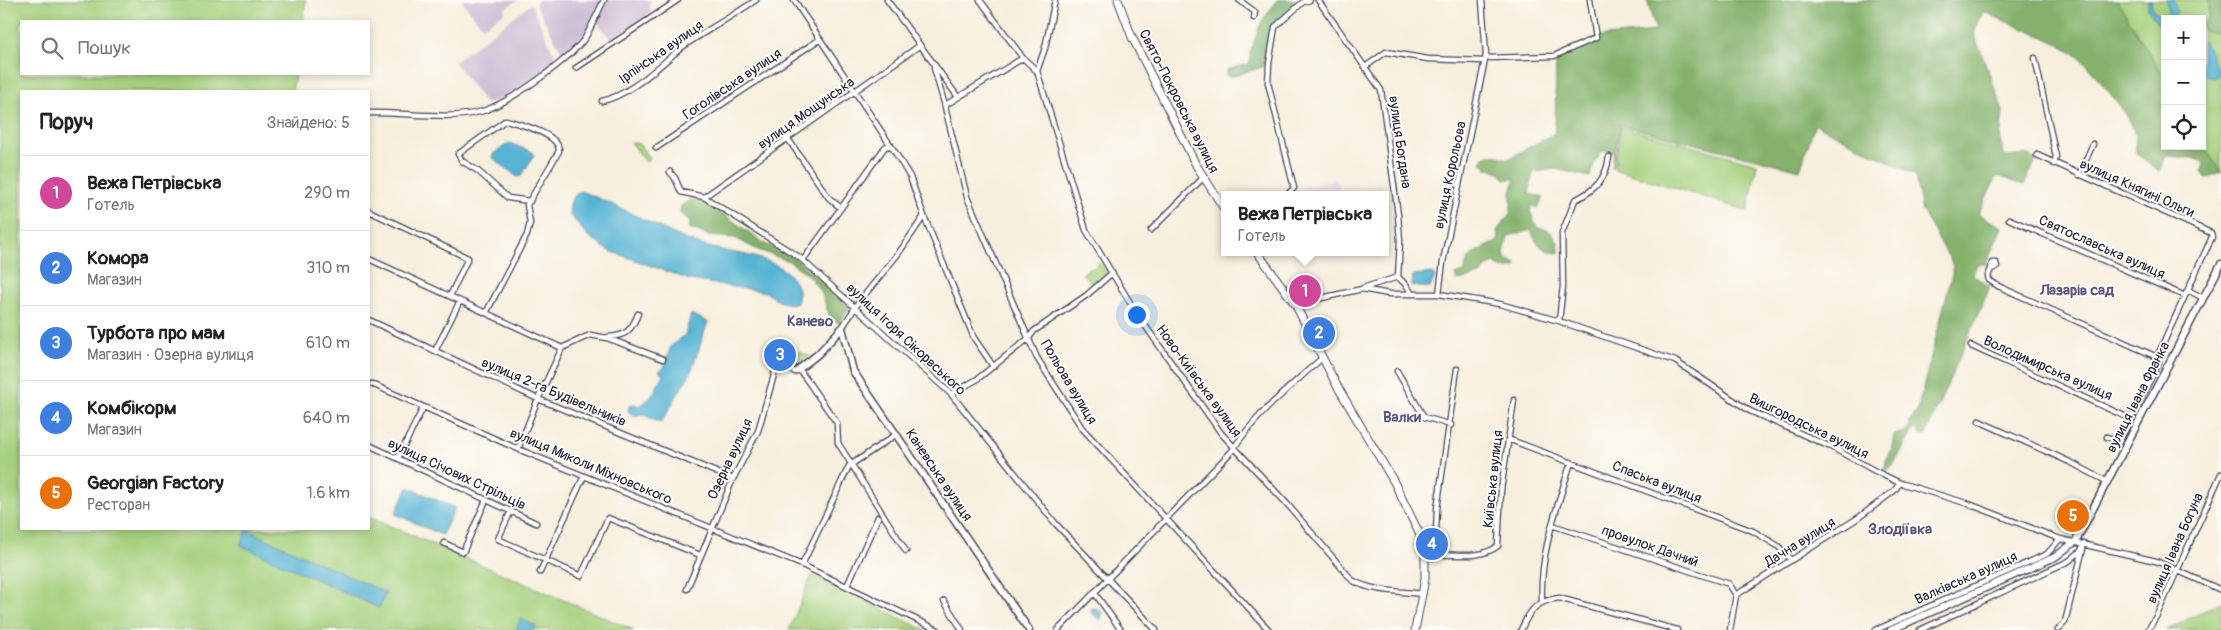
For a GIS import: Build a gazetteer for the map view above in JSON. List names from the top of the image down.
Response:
{
  "streets": {
    "main road": ["Свято-Покровська вулиця"],
    "street": [
      "Ірпінська вулиця",
      "Гоголівська вулиця",
      "вулиця Мощунська",
      "вулиця Богдана",
      "вулиця Корольова",
      "вулиця Княгині Ольги",
      "Святославська вулиця",
      "вулиця Ігоря Сікорвського",
      "Володимирська вулиця",
      "Ново-Київська вулиця",
      "Польова вулиця",
      "вулиця 2-га Будівельників",
      "вулиця Івана Франка",
      "Вишгородська вулиця",
      "Озерна вулиця",
      "вулиця Миколи Міхновського",
      "вулиця Січових Стрільців",
      "Каневська вулиця",
      "Київська вулиця",
      "Спаська вулиця",
      "Дачна вулиця",
      "провулок Дачний",
      "вулиця Івана Богуна",
      "Валківська вулиця"
    ]
  },
  "crossings": [
    ["вулиця Мощунська", "вулиця Ігоря Сікорвського"],
    ["вулиця Богдана", "Вишгородська вулиця"],
    ["вулиця Корольова", "Вишгородська вулиця"],
    ["вулиця 2-га Будівельників", "Озерна вулиця"],
    ["вулиця Івана Франка", "Вишгородська вулиця"],
    ["Вишгородська вулиця", "Дачна вулиця"],
    ["Вишгородська вулиця", "вулиця Івана Богуна"],
    ["Вишгородська вулиця", "Валківська вулиця"],
    ["Озерна вулиця", "вулиця Миколи Міхновського"],
    ["Київська вулиця", "Спаська вулиця"],
    ["Спаська вулиця", "Дачна вулиця"],
    ["Дачна вулиця", "провулок Дачний"]
  ],
  "districts": [
    "Лазарів сад",
    "Канево",
    "Валки",
    "Злодіївка"
  ],
  "page": {
    "map_buttons": ["+", "−"],
    "search": "Пошук",
    "heading": ["Поруч", "Знайдено: 5"],
    "list": [
      {
        "mark": "1",
        "name": "Вежа Петрівська",
        "note": "Готель",
        "value": "290 m"
      },
      {
        "mark": "2",
        "name": "Комора",
        "note": "Магазин",
        "value": "310 m"
      },
      {
        "mark": "3",
        "name": "Турбота про мам",
        "note": "Магазин · Озерна вулиця",
        "value": "610 m"
      },
      {
        "mark": "4",
        "name": "Комбікорм",
        "note": "Магазин",
        "value": "640 m"
      },
      {
        "mark": "5",
        "name": "Georgian Factory",
        "note": "Ресторан",
        "value": "1.6 km"
      }
    ],
    "popup": ["Вежа Петрівська", "Готель"],
    "pins": [
      "1",
      "2",
      "3",
      "5",
      "4"
    ]
  }
}
